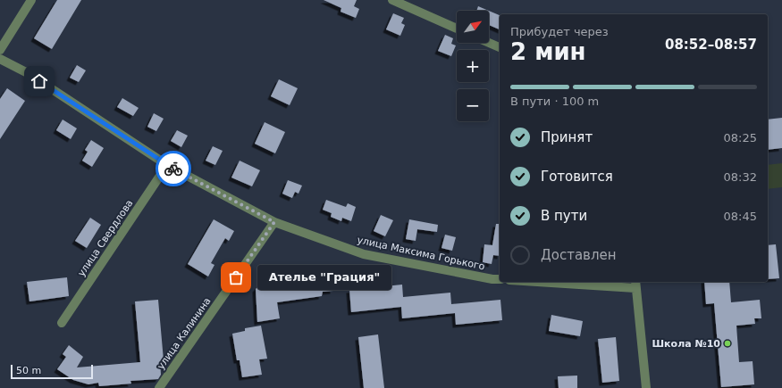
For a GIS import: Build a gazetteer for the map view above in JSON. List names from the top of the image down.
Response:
{
  "streets": {
    "street": ["улица Свердлова", "улица Максима Горького", "улица Калинина"]
  },
  "crossings": [
    ["улица Свердлова", "улица Максима Горького"],
    ["улица Максима Горького", "улица Калинина"]
  ],
  "places": ["Ателье \"Грация\"", "Школа №10"],
  "scale_bar": "50 m",
  "north": "top right",
  "page": {
    "map_buttons": ["+", "−"],
    "heading": ["2 мин", "Прибудет через", "08:52–08:57"],
    "bar": "В пути · 100 m",
    "list": [
      ["Принят", "08:25"],
      ["Готовится", "08:32"],
      ["В пути", "08:45"],
      "Доставлен"
    ],
    "bubble": "Ателье \"Грация\"",
    "scale": "50 m"
  }
}
